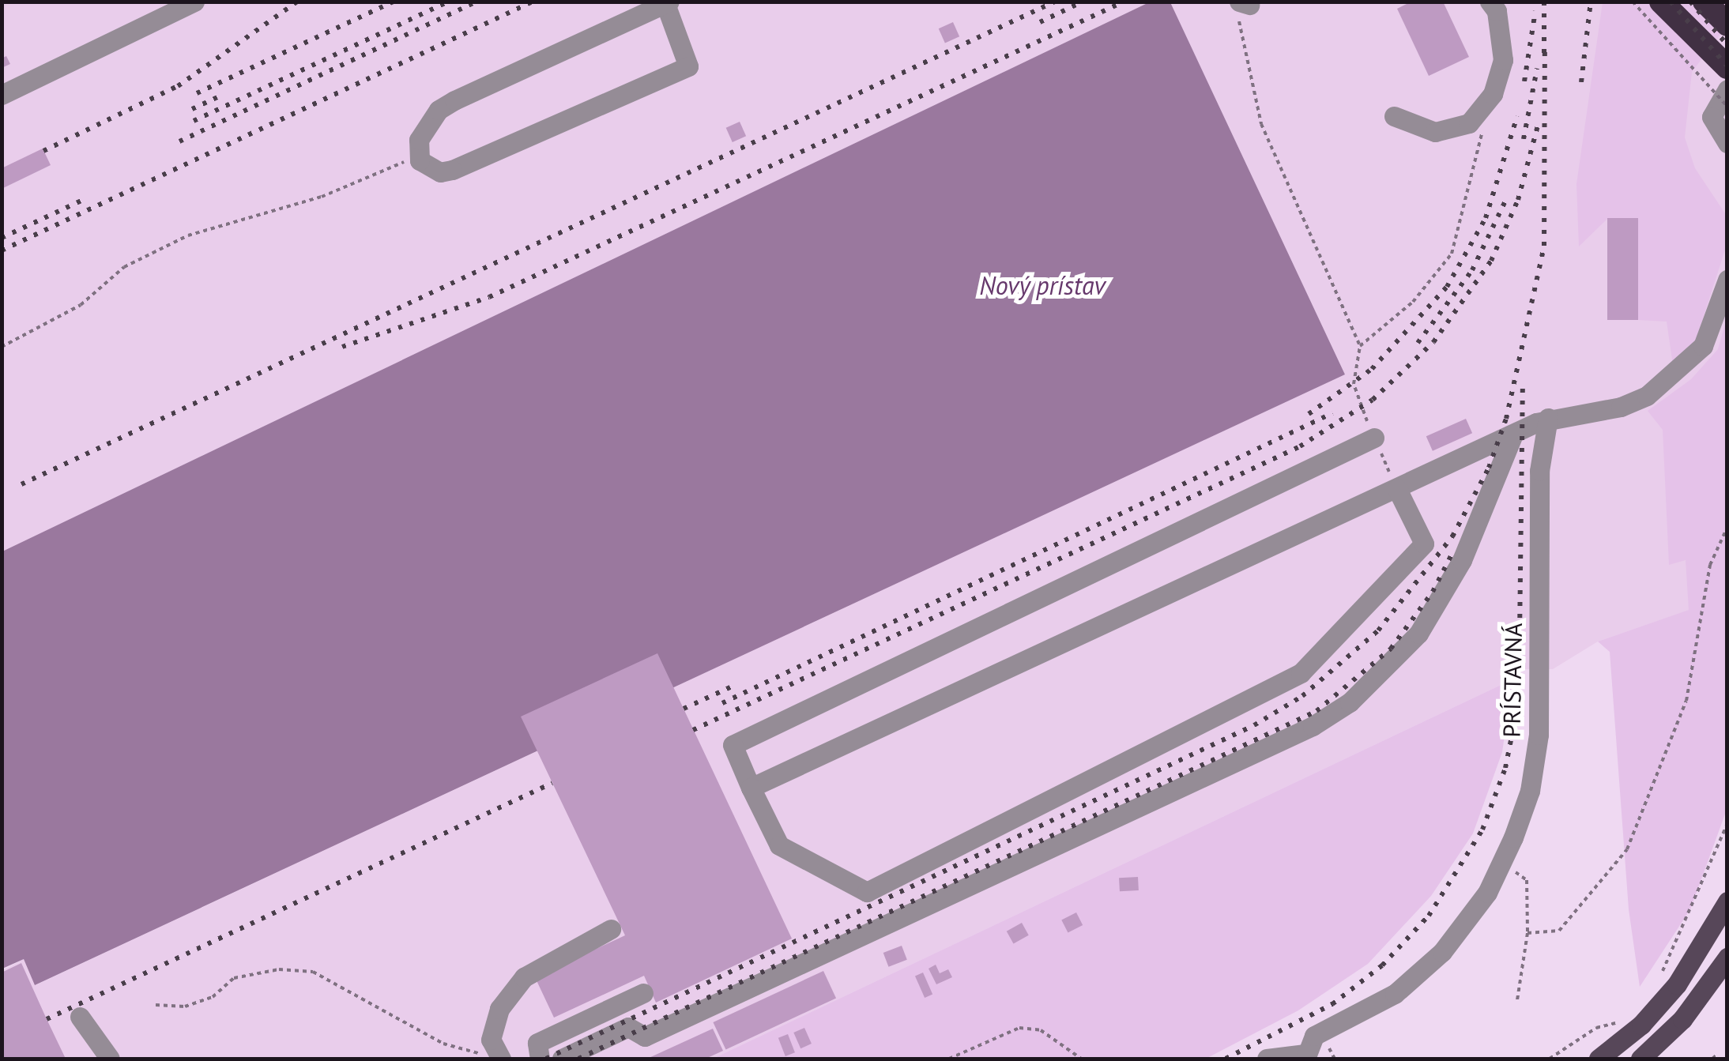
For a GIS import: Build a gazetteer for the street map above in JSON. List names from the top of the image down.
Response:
{
  "streets": {
    "street": ["PRÍSTAVNÁ"]
  },
  "water": ["Nový prístav"]
}
